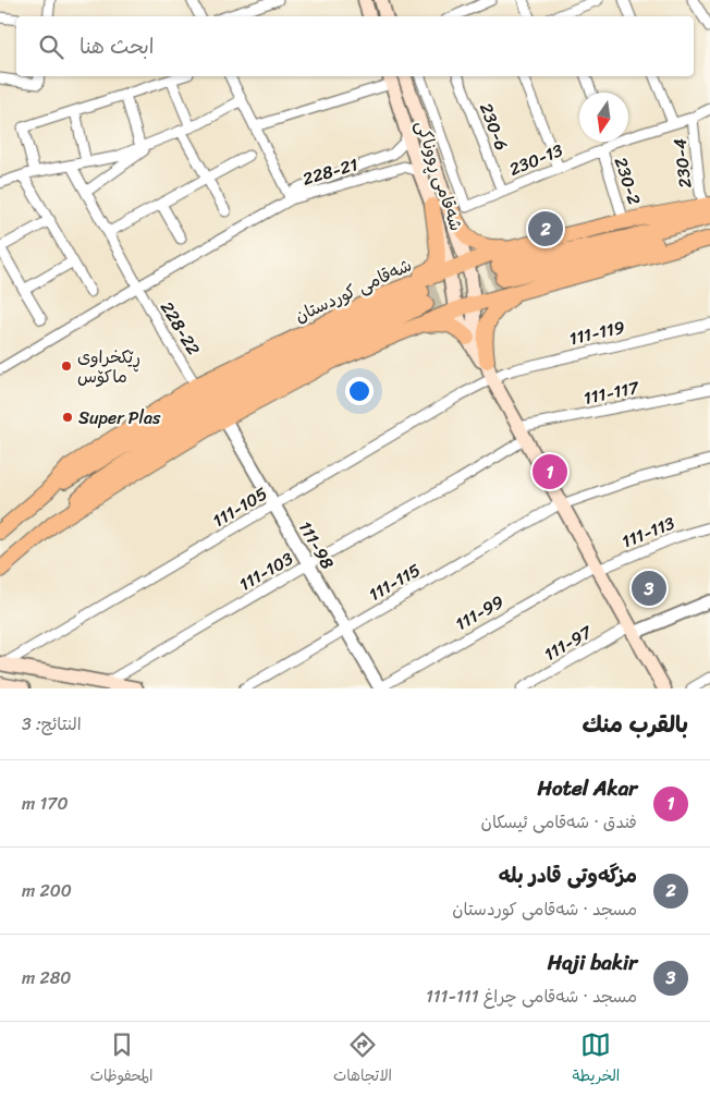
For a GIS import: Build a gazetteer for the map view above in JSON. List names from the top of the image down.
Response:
{
  "streets": {
    "highway": ["شەقامی کوردستان"],
    "main road": ["شەقامی ڕووناکی"],
    "street": [
      "230-6",
      "230-13",
      "230-4",
      "228-21",
      "230-2",
      "228-22",
      "111-119",
      "111-117",
      "111-105",
      "111-113",
      "111-98",
      "111-103",
      "111-115",
      "111-99",
      "111-97"
    ]
  },
  "crossings": [
    ["230-6", "230-13"],
    ["230-13", "230-4"],
    ["230-13", "230-2"],
    ["230-4", "شەقامی کوردستان"],
    ["228-21", "شەقامی ڕووناکی"],
    ["شەقامی ڕووناکی", "شەقامی کوردستان"],
    ["شەقامی ڕووناکی", "111-119"],
    ["شەقامی ڕووناکی", "111-105"],
    ["230-2", "شەقامی کوردستان"],
    ["شەقامی کوردستان", "228-22"],
    ["شەقامی کوردستان", "111-98"],
    ["111-119", "111-105"],
    ["111-117", "111-103"],
    ["111-105", "111-98"],
    ["111-113", "111-99"],
    ["111-98", "111-103"],
    ["111-98", "111-115"],
    ["111-98", "111-99"]
  ],
  "places": ["ڕێکخراوی ماکۆس", "Super Plas"],
  "north": "bottom",
  "page": {
    "search": "ابحث هنا",
    "pins": ["2", "1", "3"],
    "heading": ["بالقرب منك", "النتائج: 3"],
    "list": [
      {
        "mark": "1",
        "name": "Hotel Akar",
        "note": "فندق · شەقامی ئیسکان",
        "value": "170 m"
      },
      {
        "mark": "2",
        "name": "مزگەوتی قادر بلە",
        "note": "مسجد · شەقامی کوردستان",
        "value": "200 m"
      },
      {
        "mark": "3",
        "name": "Haji bakir",
        "note": "مسجد · شەقامی چراغ 111-111",
        "value": "280 m"
      }
    ],
    "nav": ["الخريطة", "الاتجاهات", "المحفوظات"]
  }
}
